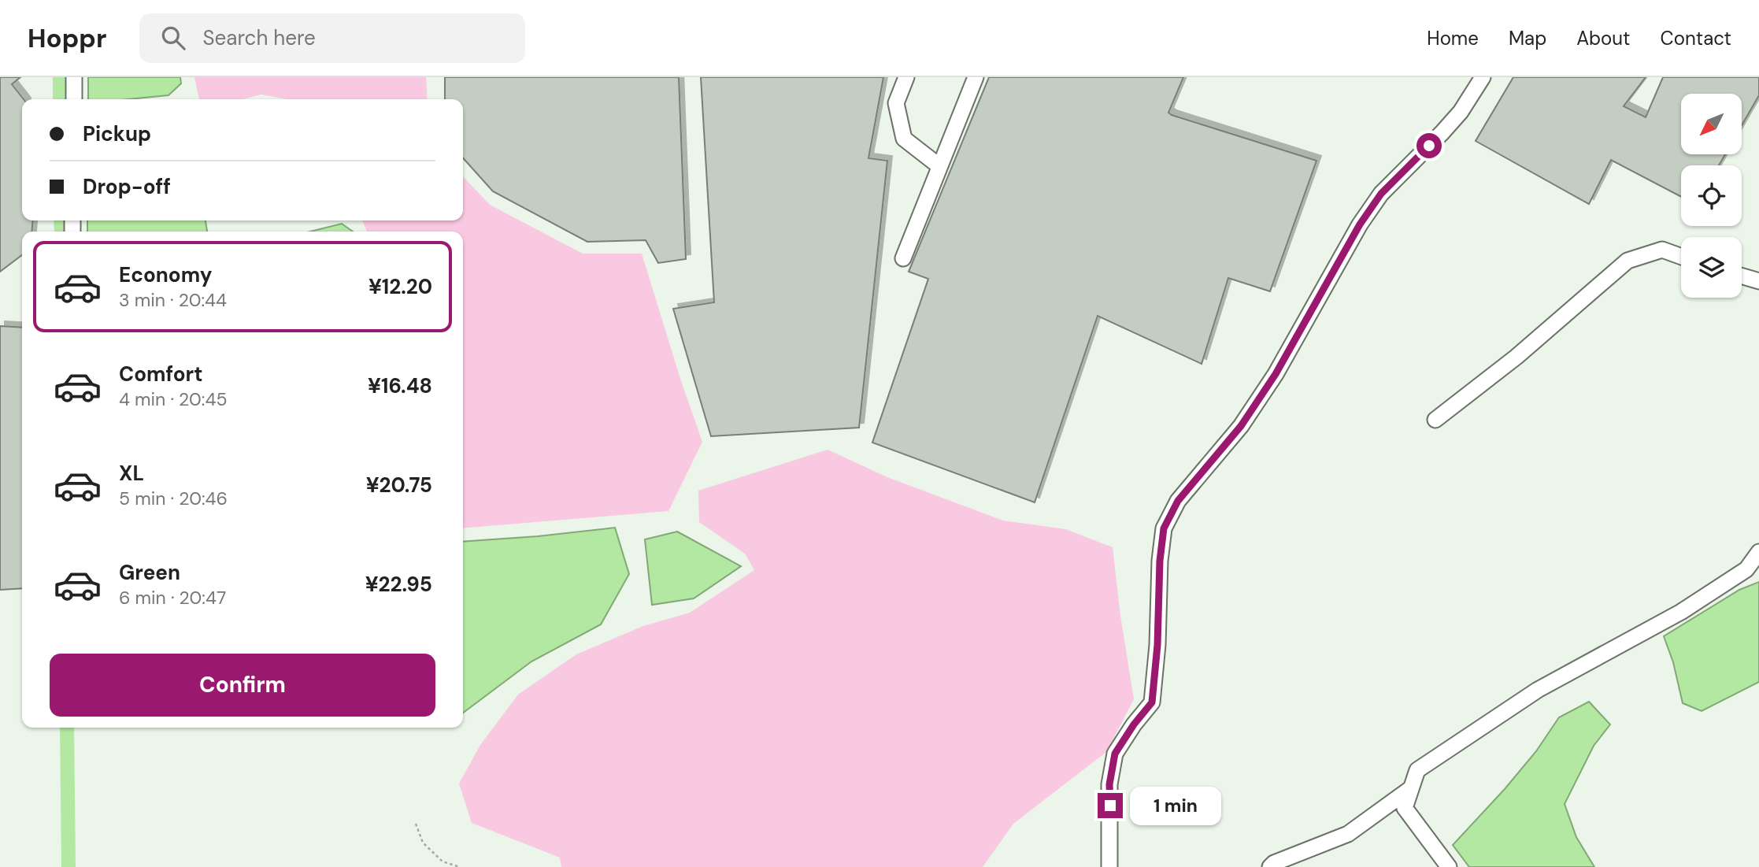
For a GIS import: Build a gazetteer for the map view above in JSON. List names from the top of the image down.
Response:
{
  "north": "bottom left",
  "page": {
    "header": "Hoppr",
    "search": "Search here",
    "nav": [
      "Home",
      "Map",
      "About",
      "Contact"
    ],
    "banner": ["Pickup", "Drop-off"],
    "list": [
      {
        "name": "Economy",
        "note": "3 min · 20:44",
        "value": "¥12.20"
      },
      {
        "name": "Comfort",
        "note": "4 min · 20:45",
        "value": "¥16.48"
      },
      {
        "name": "XL",
        "note": "5 min · 20:46",
        "value": "¥20.75"
      },
      {
        "name": "Green",
        "note": "6 min · 20:47",
        "value": "¥22.95"
      }
    ],
    "buttons": "Confirm",
    "bubble": "1 min"
  }
}
